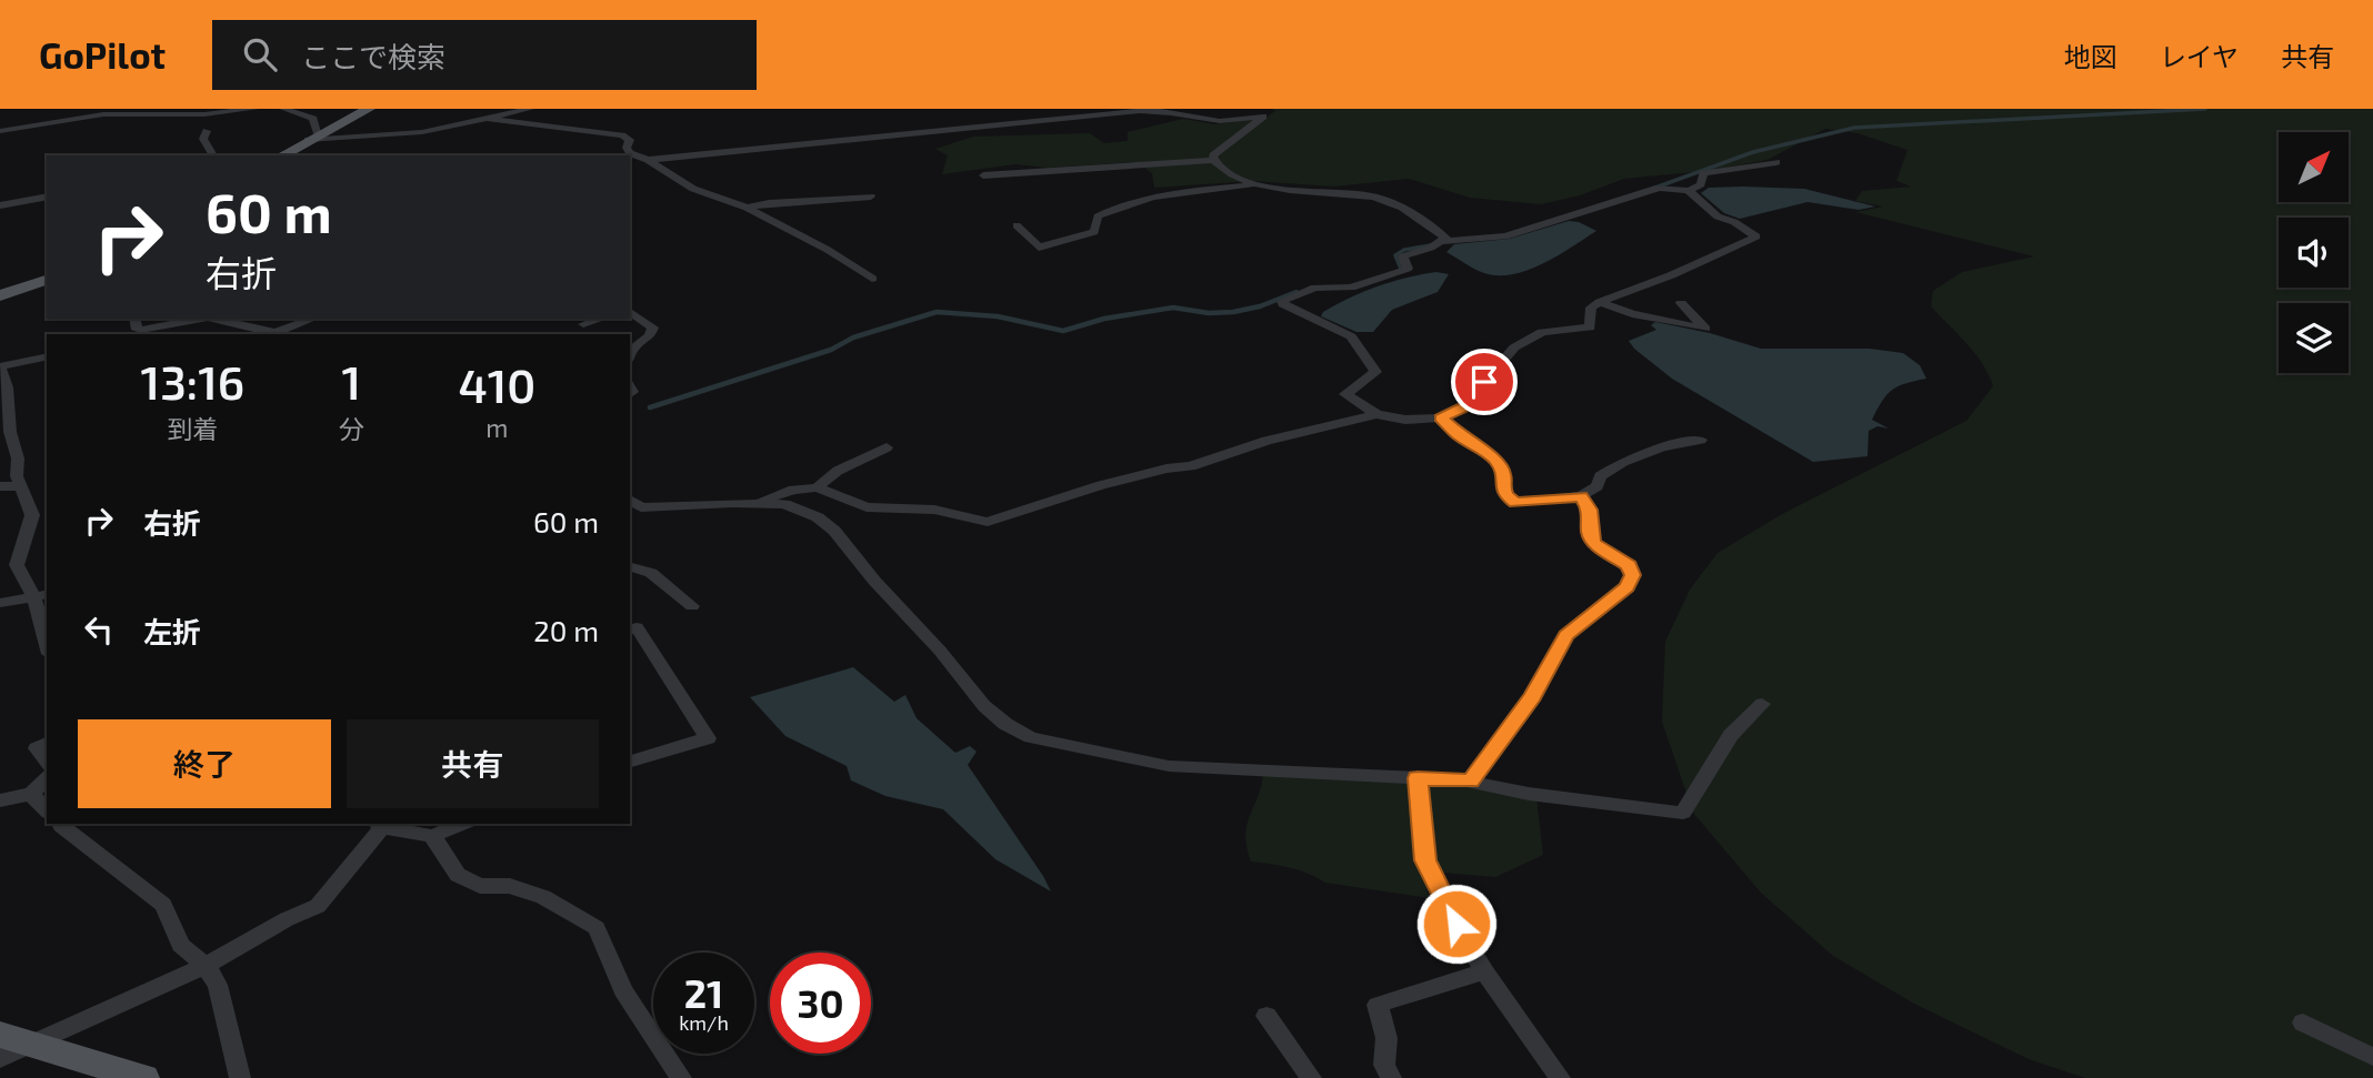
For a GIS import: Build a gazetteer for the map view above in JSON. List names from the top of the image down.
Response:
{
  "north": "top right",
  "page": {
    "header": "GoPilot",
    "search": "ここで検索",
    "nav": ["地図", "レイヤ", "共有"],
    "turn": ["60 m", "右折"],
    "eta": [
      "13:16",
      "到着",
      "1",
      "分",
      "410",
      "m"
    ],
    "list": [
      {
        "name": "右折",
        "value": "60 m"
      },
      {
        "name": "左折",
        "value": "20 m"
      }
    ],
    "buttons": ["終了", "共有"],
    "speed": "21 km/h",
    "limit": "30"
  }
}
